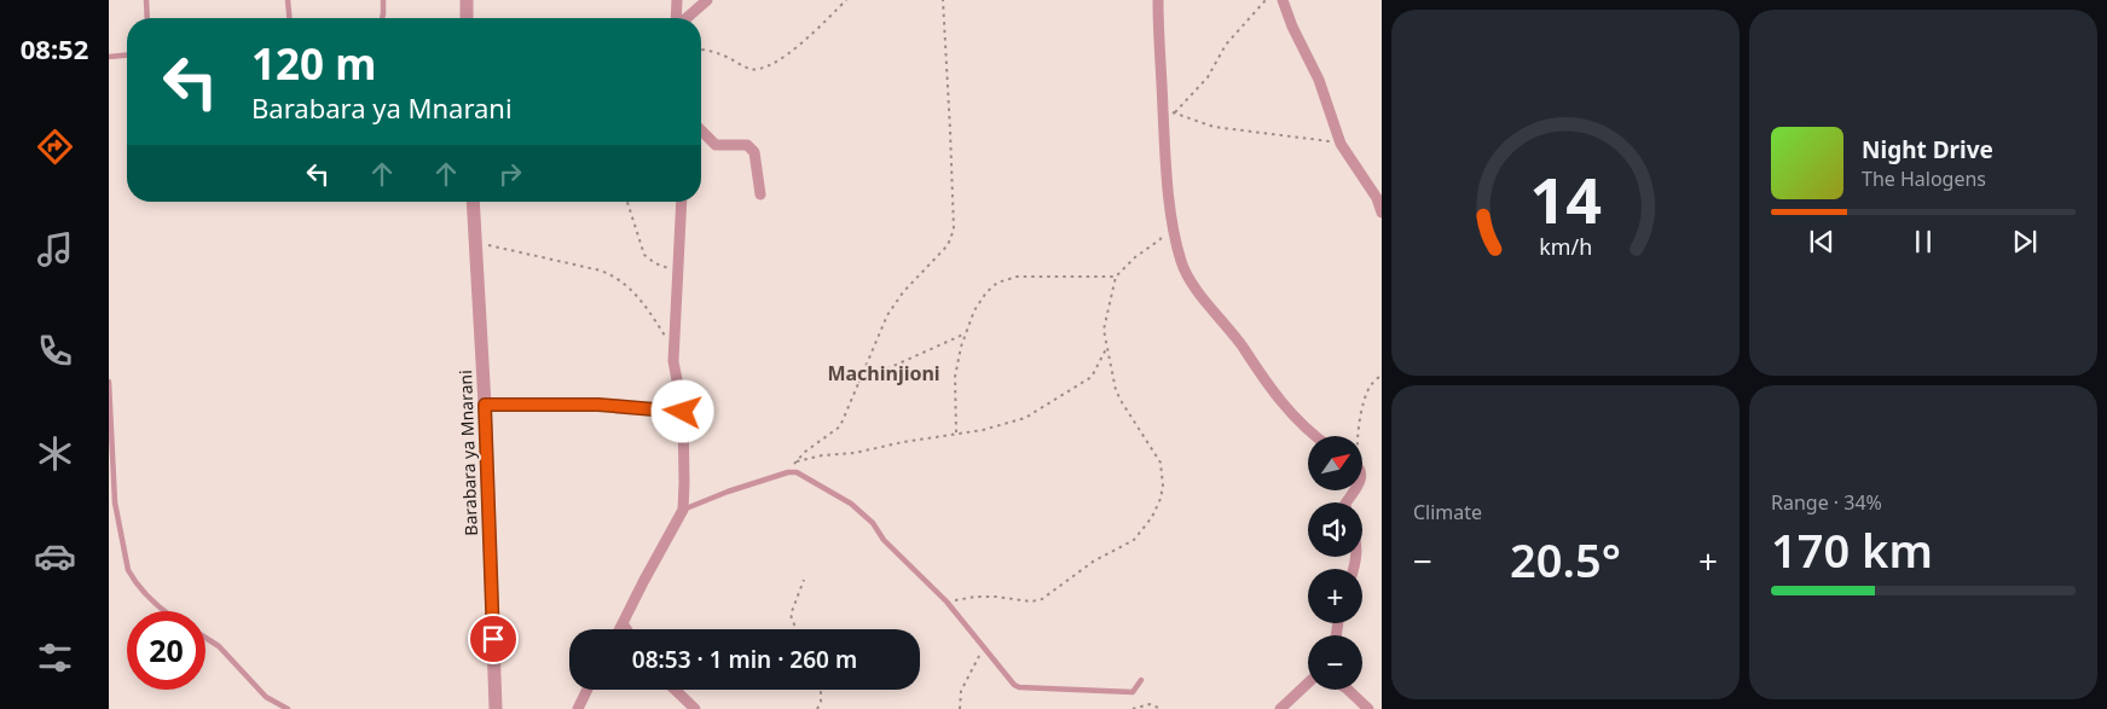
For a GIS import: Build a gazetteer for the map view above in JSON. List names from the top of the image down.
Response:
{
  "streets": {
    "street": ["Barabara ya Mnarani"]
  },
  "districts": ["Machinjioni"],
  "north": "top right",
  "page": {
    "tabs": "08:52",
    "turn": ["120 m", "Barabara ya Mnarani"],
    "song": ["Night Drive", "The Halogens"],
    "tile": [
      "Climate",
      ["Range · 34%", "170 km"]
    ],
    "map_buttons": ["+", "−"],
    "heat": ["−", "20.5°", "+"],
    "limit": "20",
    "trip": "08:53 · 1 min · 260 m",
    "gauge": ["14", "km/h"]
  }
}
